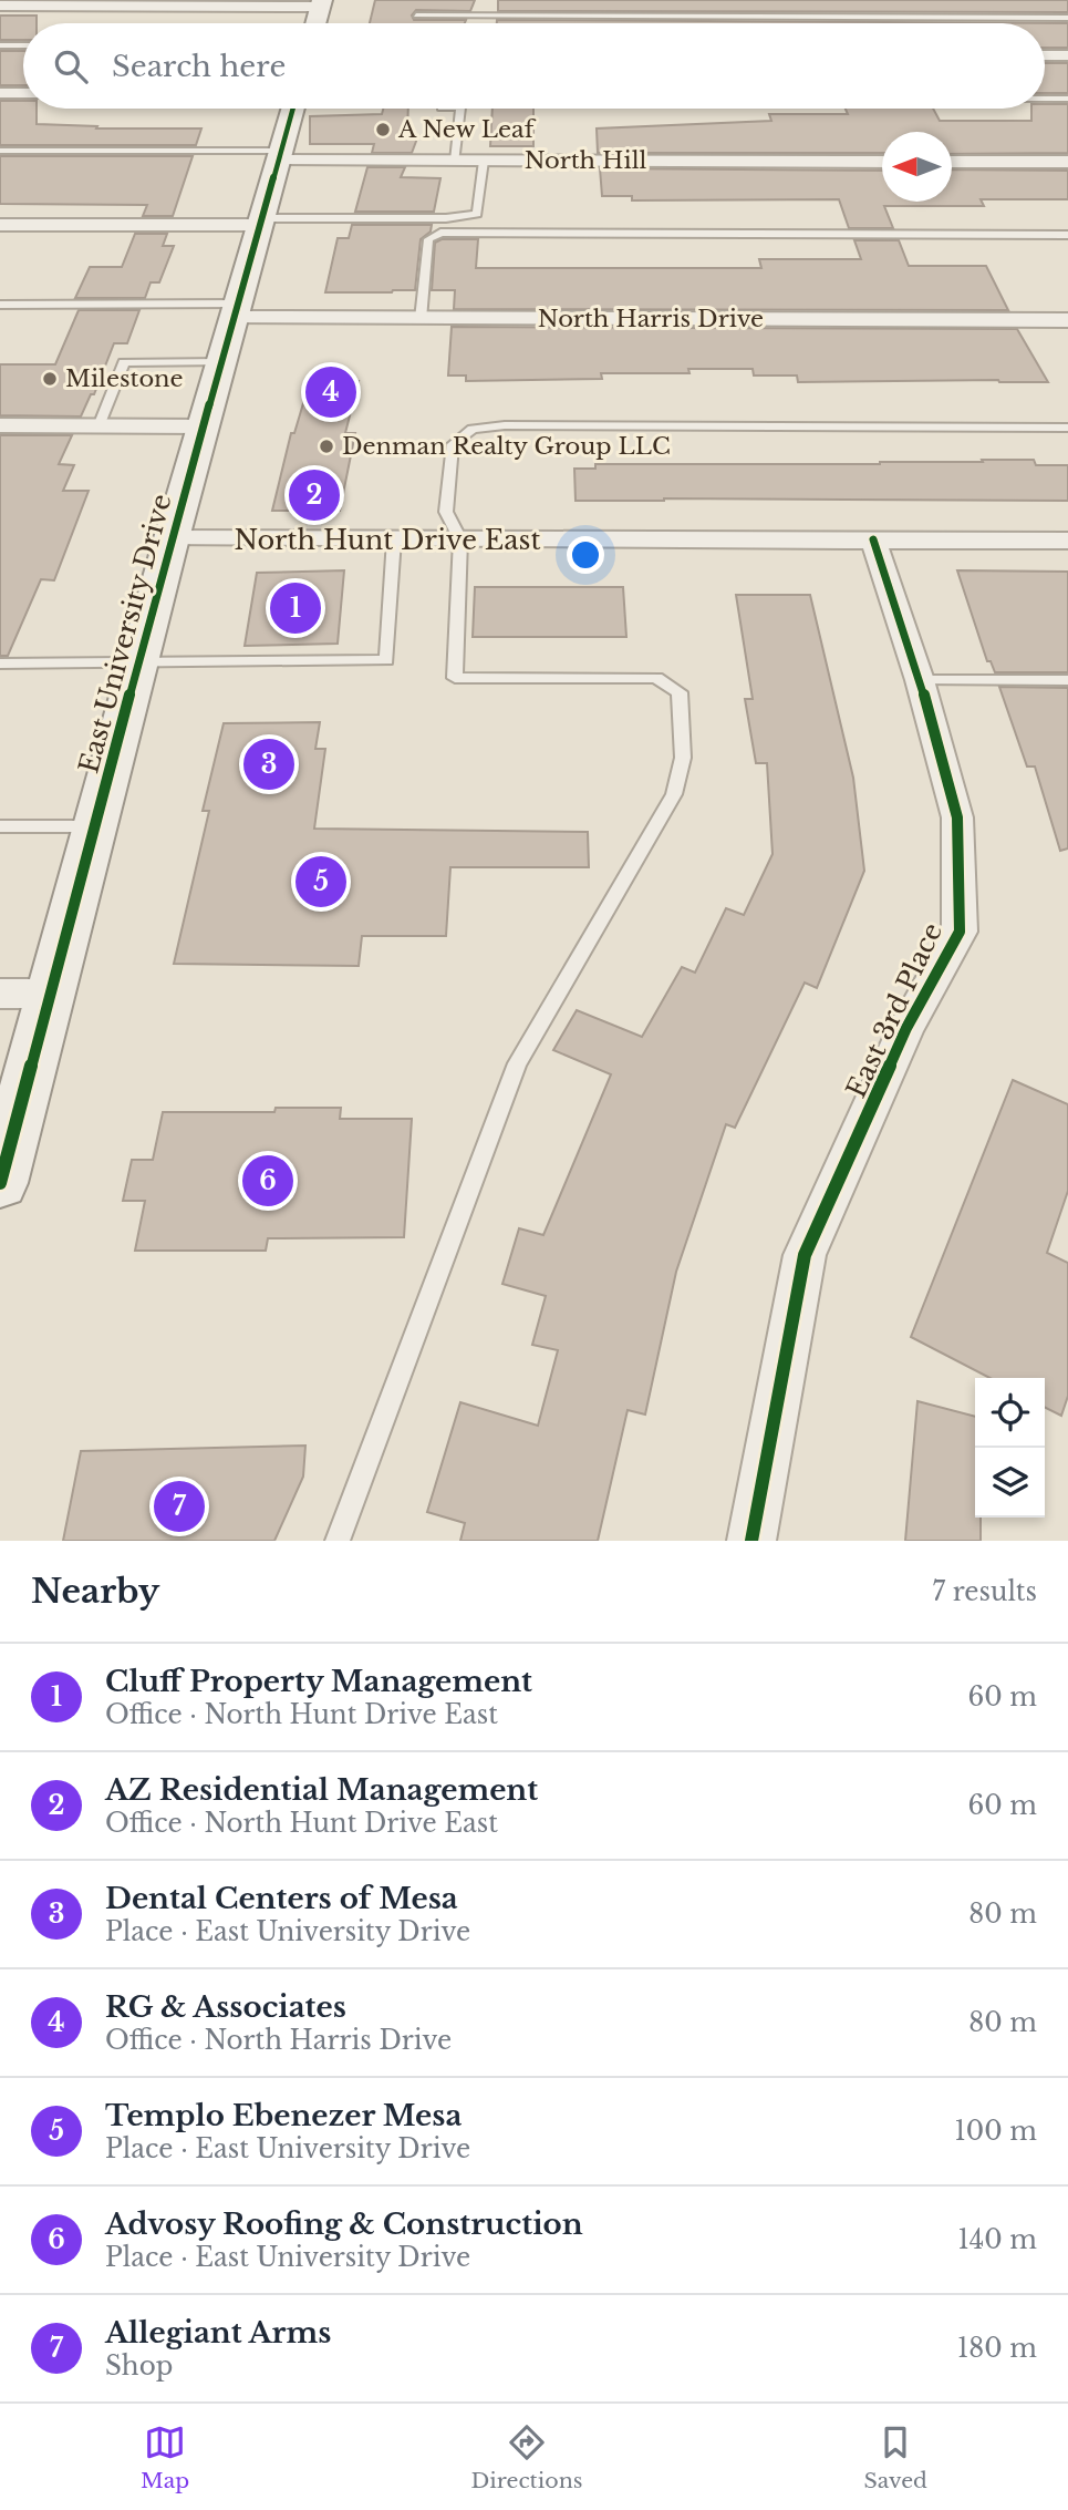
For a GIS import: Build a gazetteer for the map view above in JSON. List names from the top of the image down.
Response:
{
  "streets": {
    "main road": ["East University Drive"],
    "street": [
      "North Hill",
      "North Harris Drive",
      "North Hunt Drive East",
      "East 3rd Place"
    ]
  },
  "crossings": [
    ["North Hill", "East University Drive"],
    ["North Harris Drive", "East University Drive"],
    ["North Hunt Drive East", "East University Drive"],
    ["North Hunt Drive East", "East 3rd Place"]
  ],
  "places": ["A New Leaf", "Milestone", "Denman Realty Group LLC"],
  "north": "left",
  "page": {
    "search": "Search here",
    "pins": [
      "4",
      "2",
      "1",
      "3",
      "5",
      "6",
      "7"
    ],
    "heading": ["Nearby", "7 results"],
    "list": [
      {
        "mark": "1",
        "name": "Cluff Property Management",
        "note": "Office · North Hunt Drive East",
        "value": "60 m"
      },
      {
        "mark": "2",
        "name": "AZ Residential Management",
        "note": "Office · North Hunt Drive East",
        "value": "60 m"
      },
      {
        "mark": "3",
        "name": "Dental Centers of Mesa",
        "note": "Place · East University Drive",
        "value": "80 m"
      },
      {
        "mark": "4",
        "name": "RG & Associates",
        "note": "Office · North Harris Drive",
        "value": "80 m"
      },
      {
        "mark": "5",
        "name": "Templo Ebenezer Mesa",
        "note": "Place · East University Drive",
        "value": "100 m"
      },
      {
        "mark": "6",
        "name": "Advosy Roofing & Construction",
        "note": "Place · East University Drive",
        "value": "140 m"
      },
      {
        "mark": "7",
        "name": "Allegiant Arms",
        "note": "Shop",
        "value": "180 m"
      }
    ],
    "nav": ["Map", "Directions", "Saved"]
  }
}
